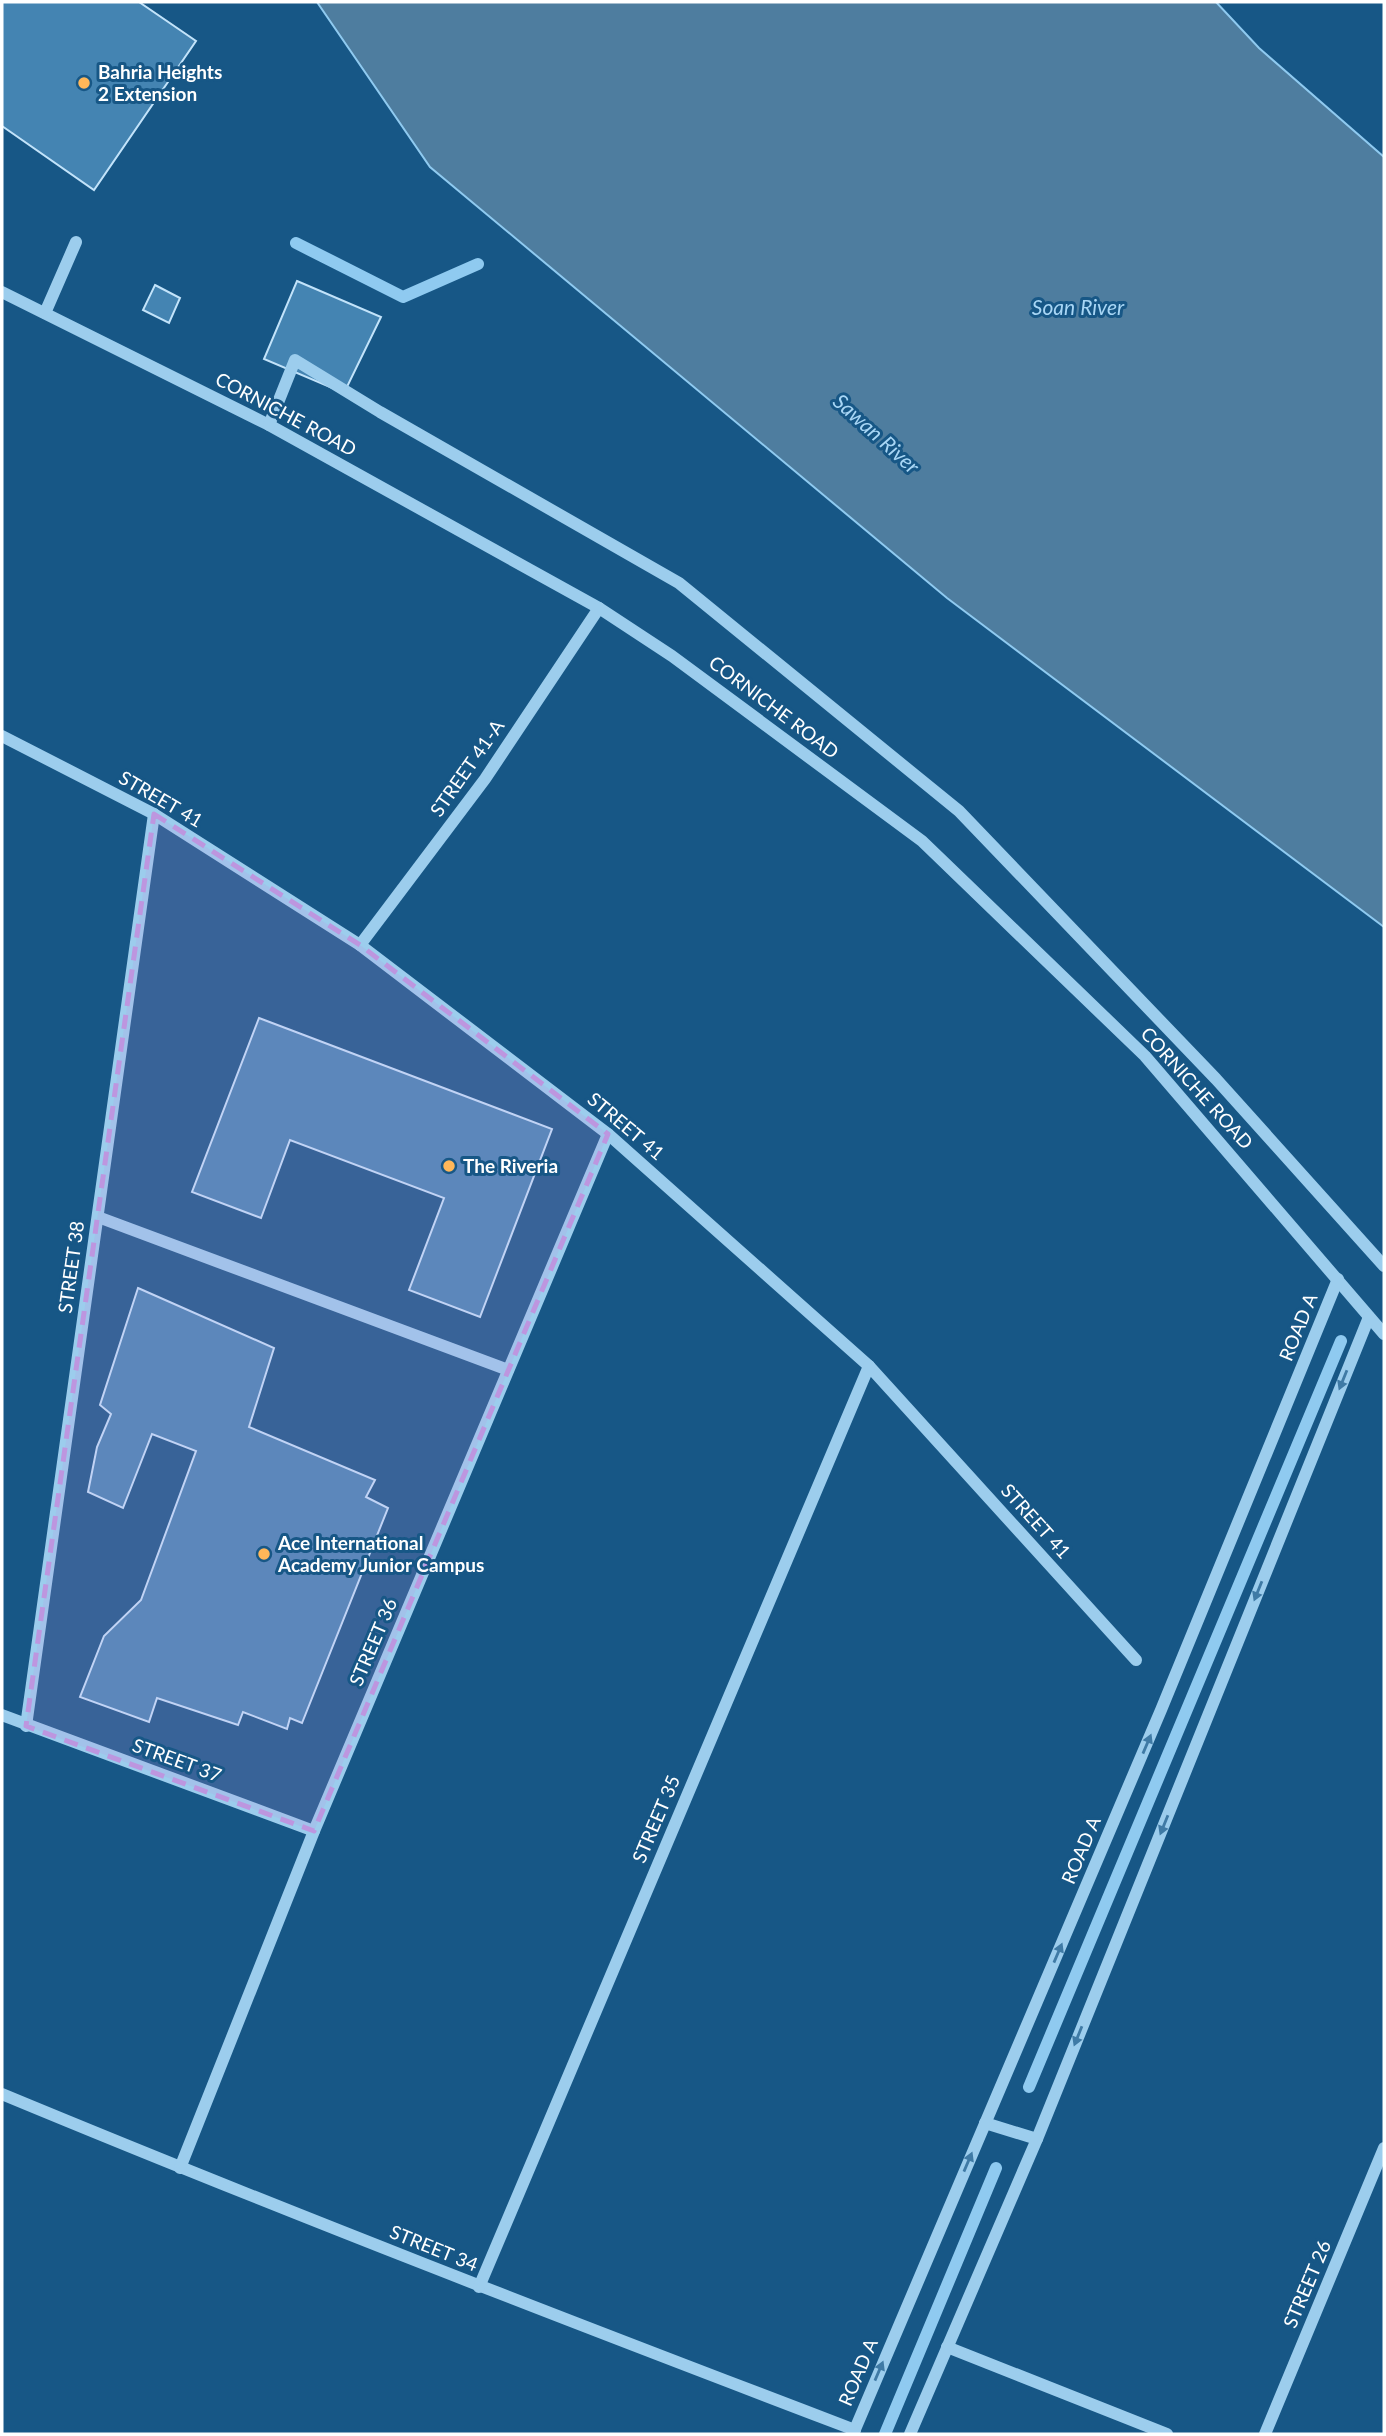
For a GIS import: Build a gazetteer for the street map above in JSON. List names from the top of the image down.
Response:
{
  "streets": {
    "street": [
      "CORNICHE ROAD",
      "STREET 41-A",
      "STREET 41",
      "STREET 38",
      "ROAD A",
      "STREET 36",
      "STREET 37",
      "STREET 35",
      "STREET 34",
      "STREET 26"
    ]
  },
  "crossings": [
    ["CORNICHE ROAD", "STREET 41-A"],
    ["CORNICHE ROAD", "ROAD A"],
    ["STREET 41-A", "STREET 41"],
    ["STREET 41", "STREET 38"],
    ["STREET 41", "STREET 36"],
    ["STREET 41", "STREET 35"],
    ["STREET 38", "STREET 37"],
    ["ROAD A", "STREET 34"],
    ["STREET 36", "STREET 37"],
    ["STREET 36", "STREET 34"],
    ["STREET 35", "STREET 34"]
  ],
  "water": ["Soan River", "Sawan River"],
  "places": ["Bahria Heights 2 Extension", "The Riveria", "Ace International Academy Junior Campus"]
}
